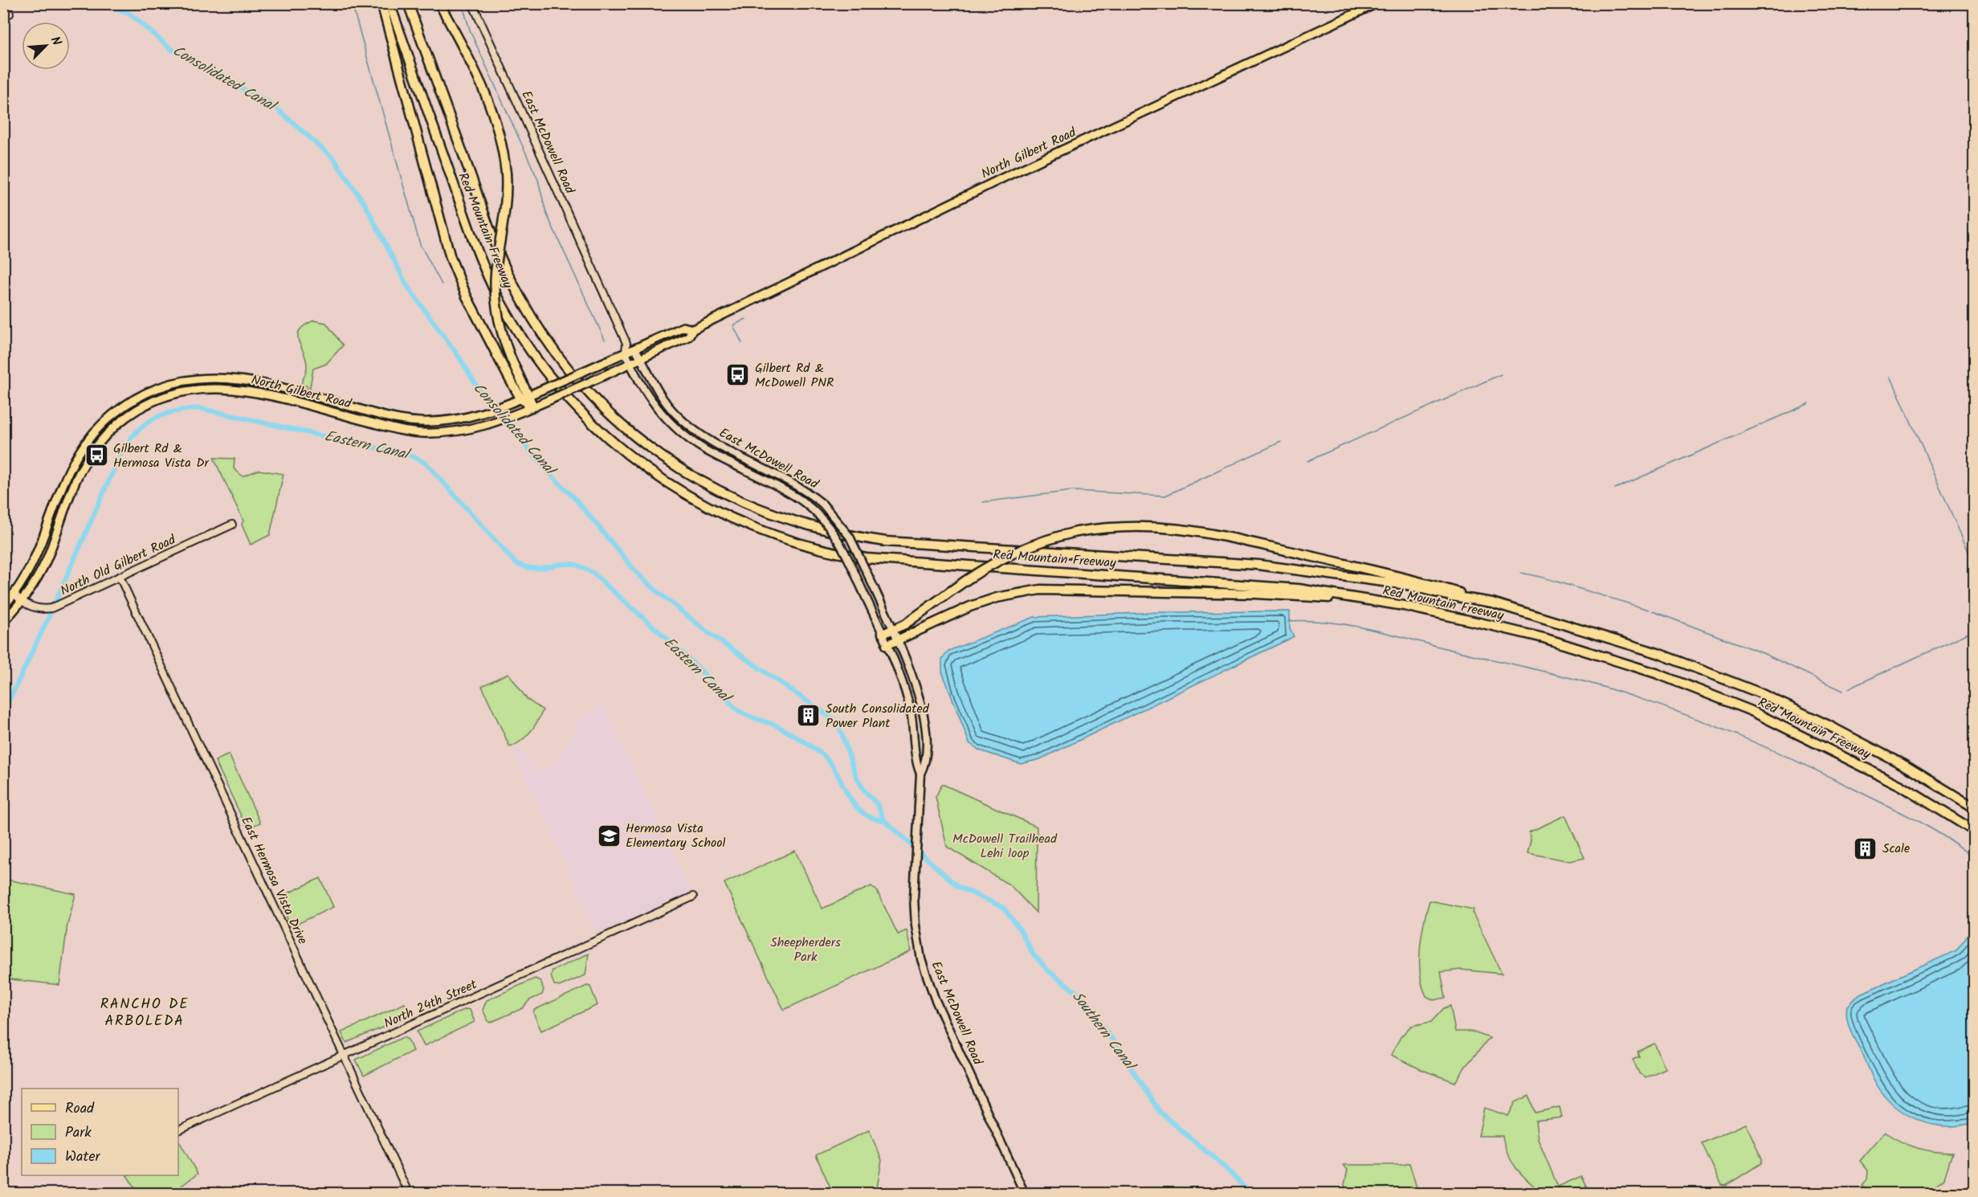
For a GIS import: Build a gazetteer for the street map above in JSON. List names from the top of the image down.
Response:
{
  "streets": {
    "highway": ["Red Mountain Freeway"],
    "main road": ["East McDowell Road", "North Gilbert Road"],
    "street": ["North Old Gilbert Road", "East Hermosa Vista Drive", "North 24th Street"]
  },
  "crossings": [
    ["East McDowell Road", "North Gilbert Road"],
    ["North Gilbert Road", "North Old Gilbert Road"],
    ["North Old Gilbert Road", "East Hermosa Vista Drive"],
    ["East Hermosa Vista Drive", "North 24th Street"]
  ],
  "districts": ["RANCHO DE ARBOLEDA"],
  "water": ["Consolidated Canal", "Eastern Canal", "Southern Canal"],
  "parks": ["McDowell Trailhead Lehi loop", "Sheepherders Park"],
  "places": {
    "bus stop": ["Gilbert Rd & McDowell PNR", "Gilbert Rd & Hermosa Vista Dr"],
    "building": ["South Consolidated Power Plant", "Scale"],
    "school or university": ["Hermosa Vista Elementary School"]
  },
  "legend": ["Road", "Park", "Water"],
  "north": "top right"
}
